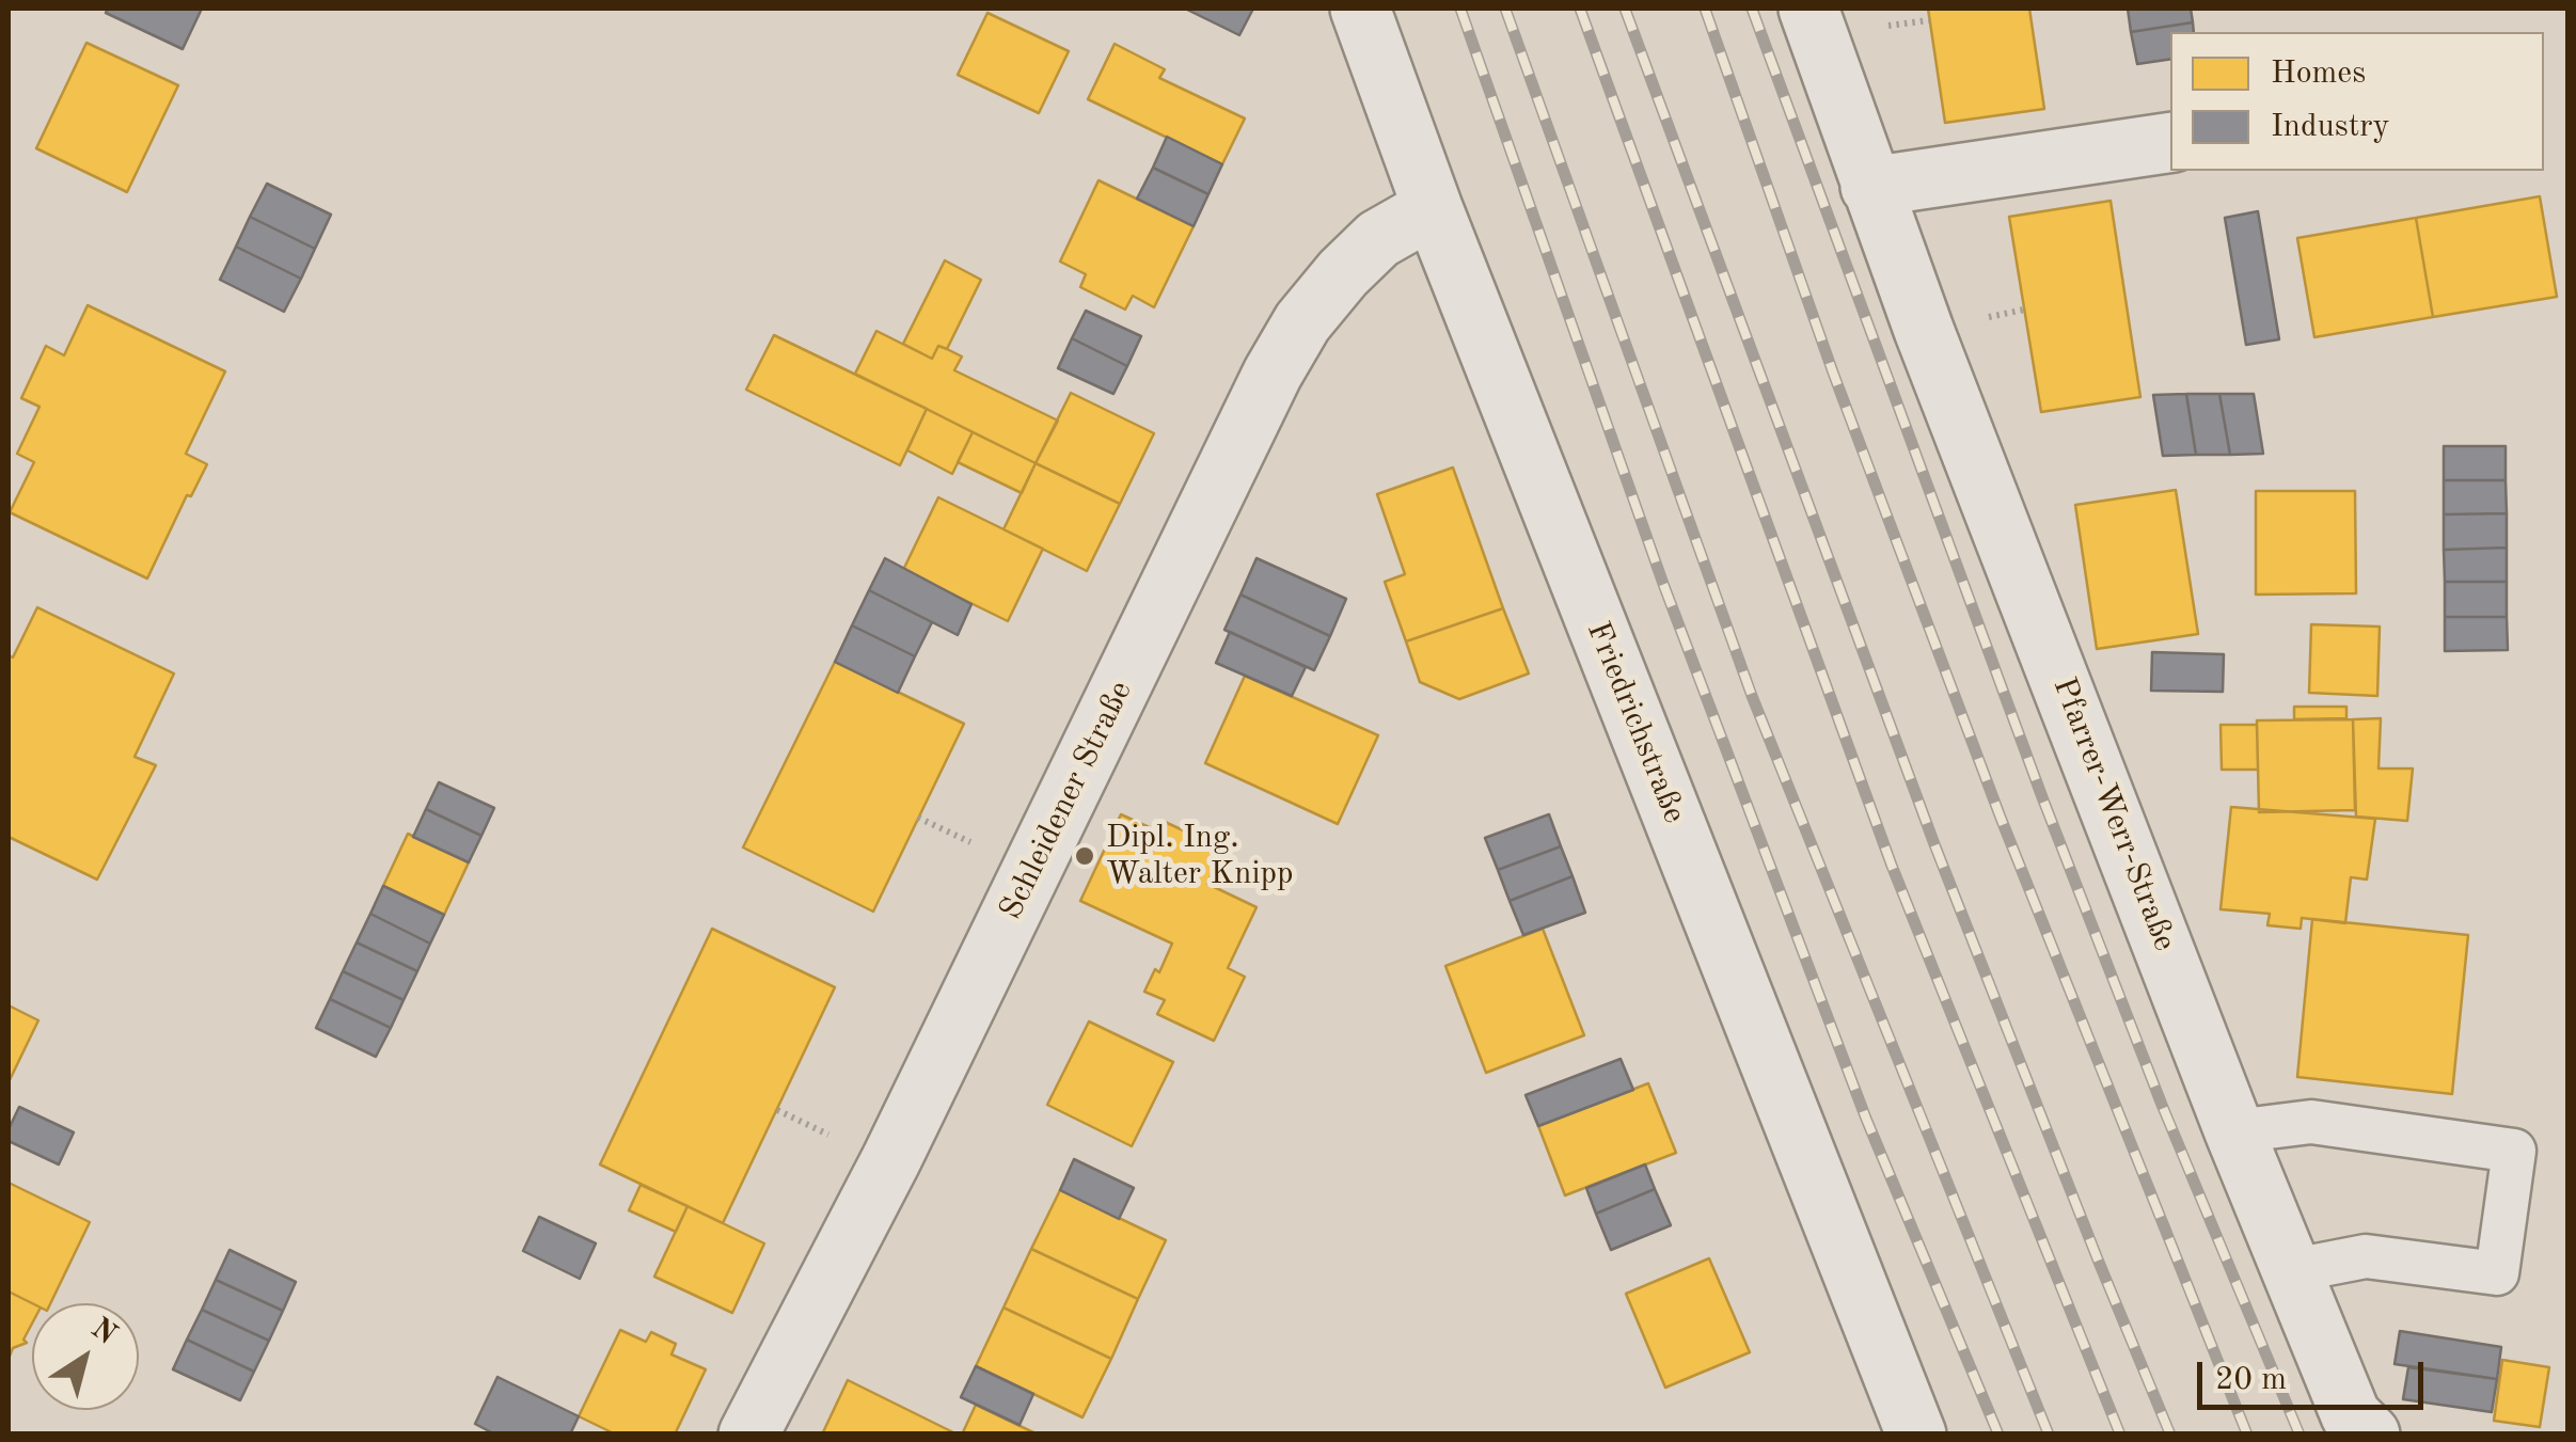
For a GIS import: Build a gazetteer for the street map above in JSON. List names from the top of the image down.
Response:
{
  "streets": {
    "street": ["Friedrichstraße", "Schleidener Straße", "Pfarrer-Werr-Straße"]
  },
  "crossings": [
    ["Friedrichstraße", "Schleidener Straße"]
  ],
  "places": ["Dipl. Ing. Walter Knipp"],
  "legend": ["Homes", "Industry"],
  "scale_bar": "20 m",
  "north": "top right"
}
